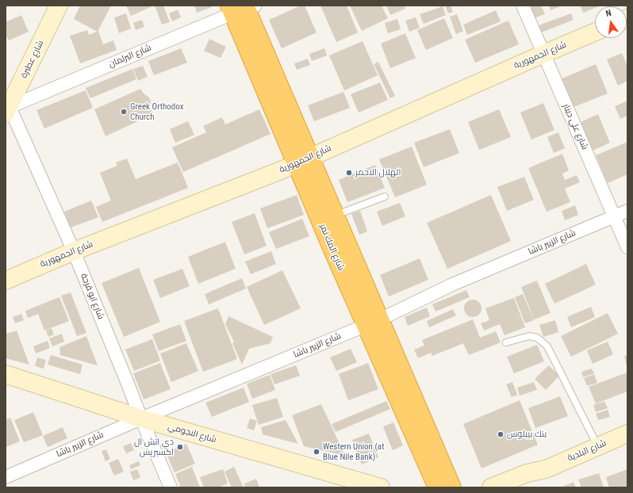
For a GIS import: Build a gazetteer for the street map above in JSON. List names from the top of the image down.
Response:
{
  "streets": {
    "highway": ["شارع المك نمر"],
    "street": [
      "شارع الجمهورية",
      "شارع البرلمان",
      "شارع عطبرة",
      "شارع علي دينار",
      "شارع الزبير باشا",
      "شارع ابو قرجة",
      "شارع النجومي",
      "شارع البلدية"
    ]
  },
  "crossings": [
    ["شارع الجمهورية", "شارع علي دينار"],
    ["شارع الجمهورية", "شارع المك نمر"],
    ["شارع الجمهورية", "شارع ابو قرجة"],
    ["شارع البرلمان", "شارع عطبرة"],
    ["شارع البرلمان", "شارع المك نمر"],
    ["شارع البرلمان", "شارع ابو قرجة"],
    ["شارع عطبرة", "شارع ابو قرجة"],
    ["شارع علي دينار", "شارع الزبير باشا"],
    ["شارع الزبير باشا", "شارع المك نمر"],
    ["شارع الزبير باشا", "شارع ابو قرجة"],
    ["شارع الزبير باشا", "شارع النجومي"],
    ["شارع ابو قرجة", "شارع النجومي"]
  ],
  "places": [
    "Greek Orthodox Church",
    "الهلال الاحمر",
    "بنك بيبلوس",
    "دي اتش ال اكسبريس",
    "Western Union (at Blue Nile Bank)"
  ],
  "north": "top"
}
